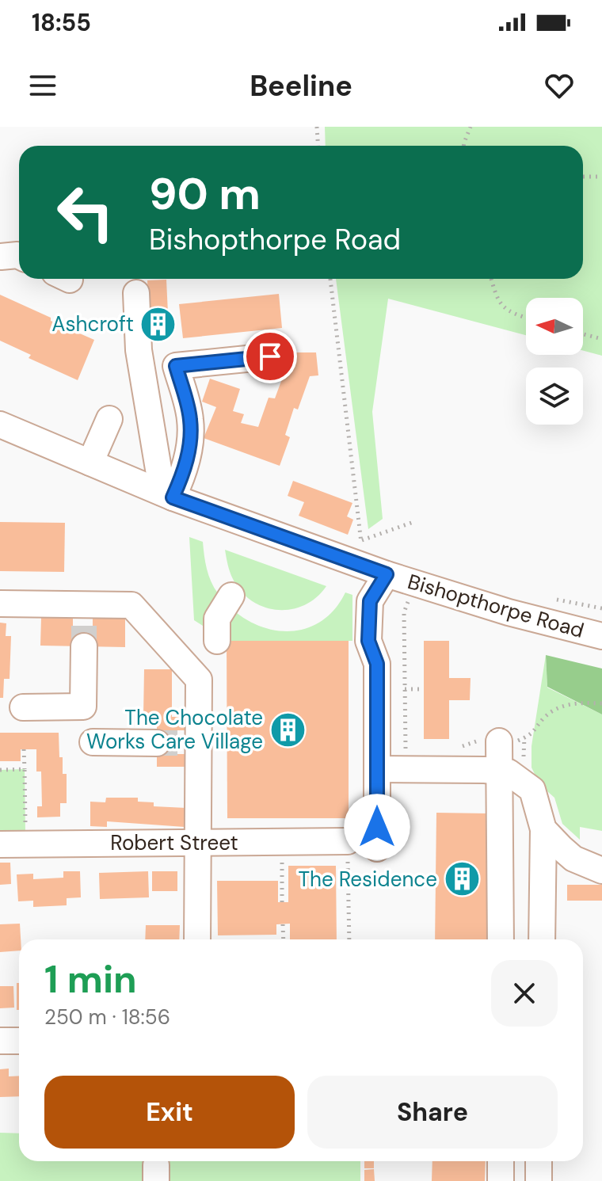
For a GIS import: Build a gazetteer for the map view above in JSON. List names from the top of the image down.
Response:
{
  "streets": {
    "street": ["Bishopthorpe Road", "Robert Street"]
  },
  "places": {
    "building": ["Ashcroft", "The Chocolate Works Care Village", "The Residence"]
  },
  "north": "left",
  "page": {
    "status": "18:55",
    "header": "Beeline",
    "turn": ["90 m", "Bishopthorpe Road"],
    "heading": ["1 min", "250 m · 18:56"],
    "buttons": ["Exit", "Share"]
  }
}
